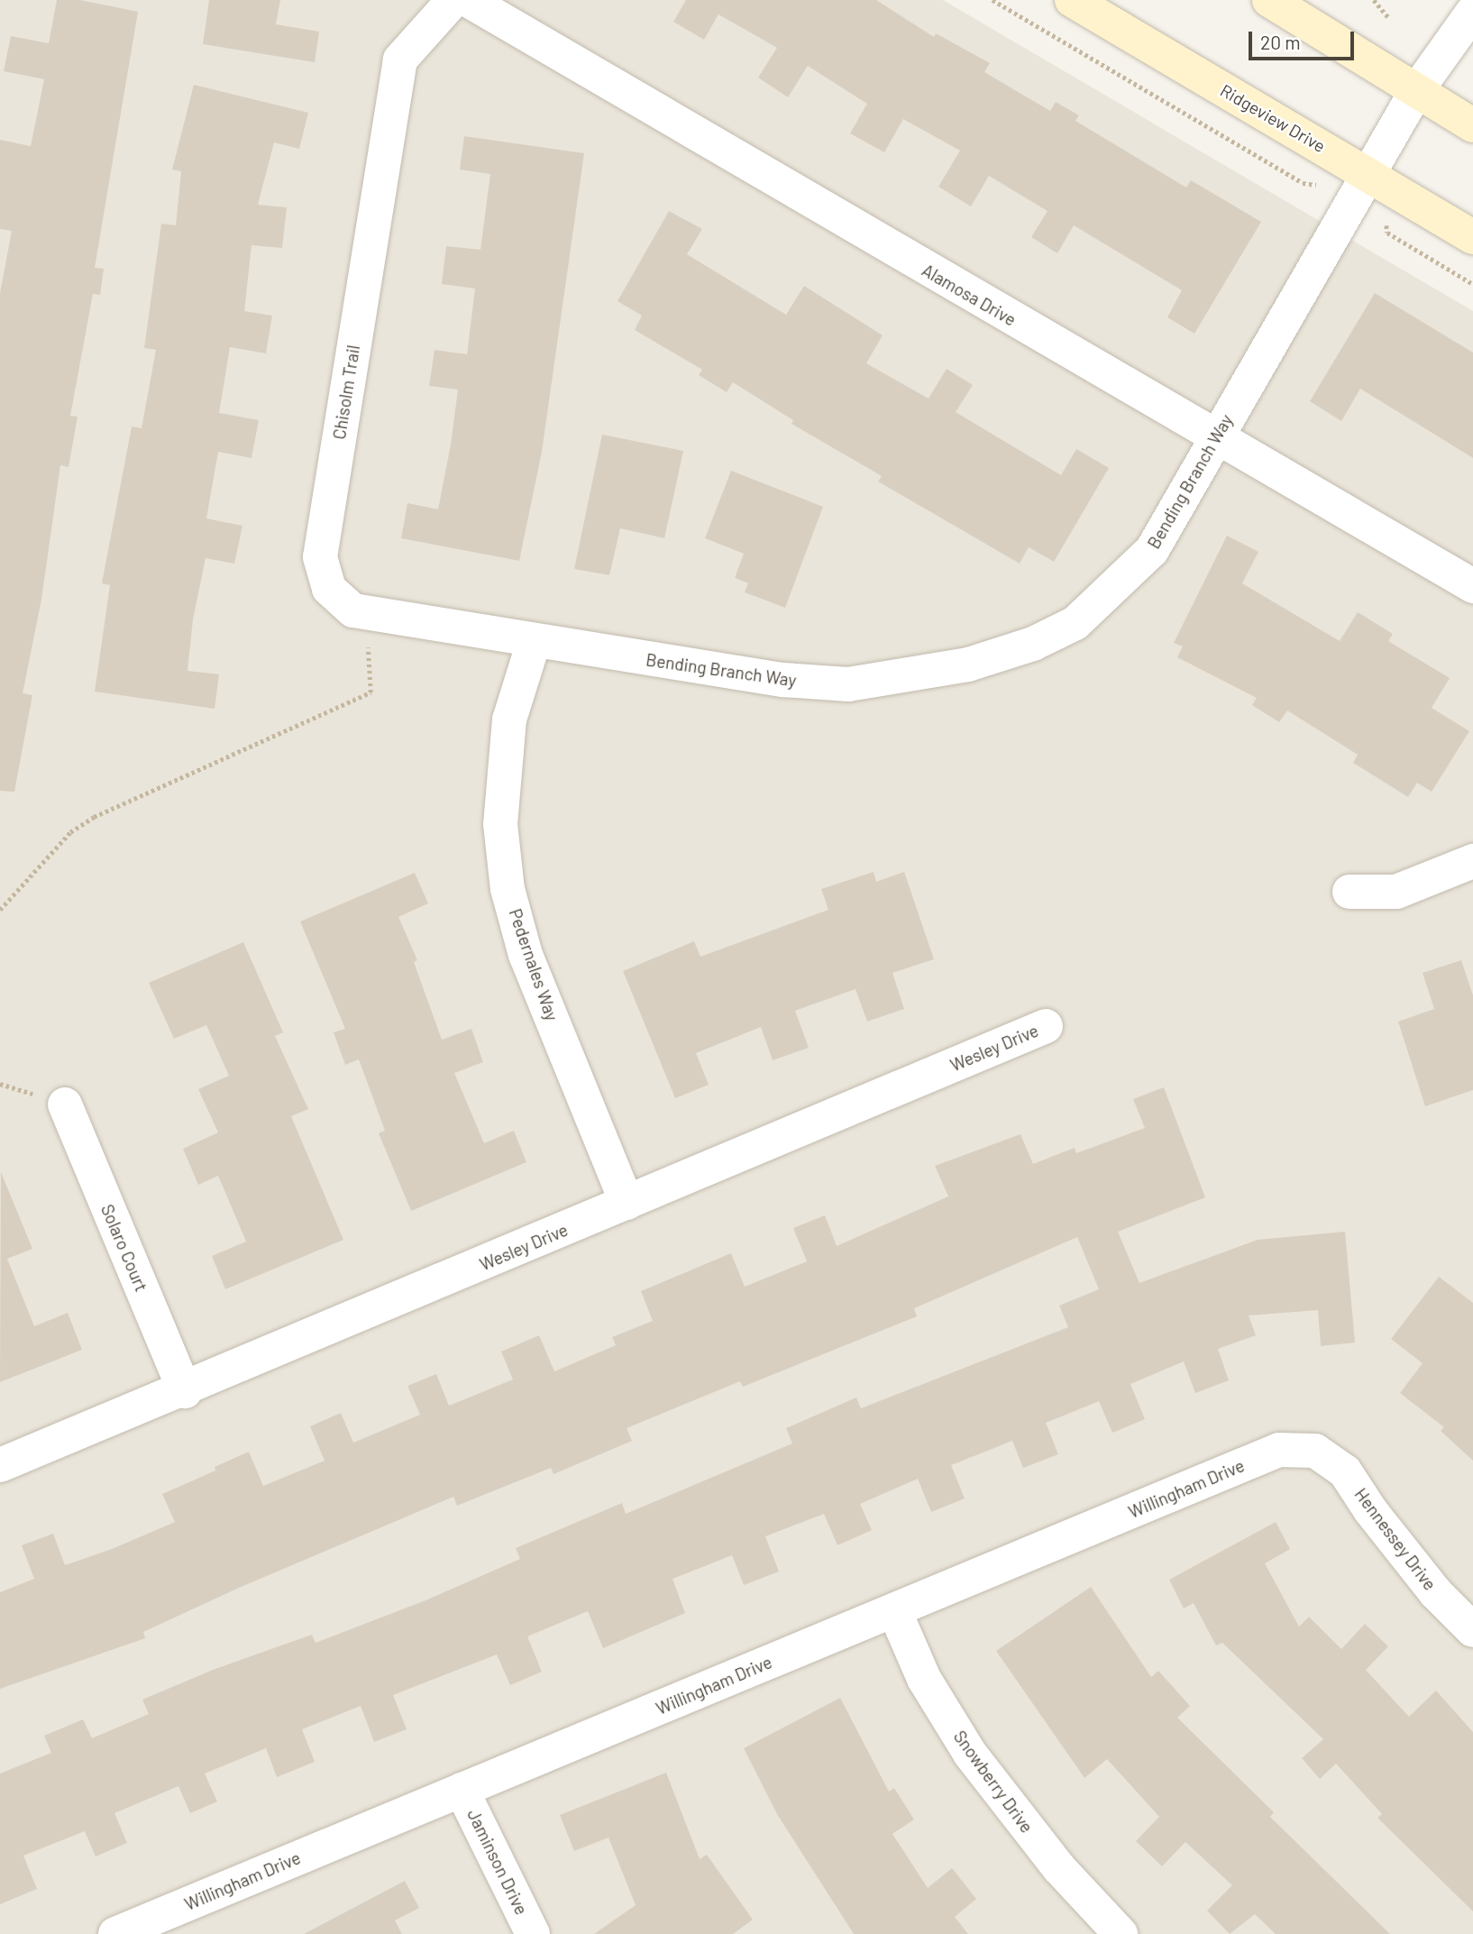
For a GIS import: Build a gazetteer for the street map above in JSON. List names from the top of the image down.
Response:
{
  "streets": {
    "main road": ["Ridgeview Drive"],
    "street": [
      "Alamosa Drive",
      "Chisolm Trail",
      "Bending Branch Way",
      "Pedernales Way",
      "Wesley Drive",
      "Solaro Court",
      "Willingham Drive",
      "Hennessey Drive",
      "Snowberry Drive",
      "Jaminson Drive"
    ]
  },
  "crossings": [
    ["Ridgeview Drive", "Bending Branch Way"],
    ["Alamosa Drive", "Bending Branch Way"],
    ["Chisolm Trail", "Bending Branch Way"],
    ["Chisolm Trail", "Pedernales Way"],
    ["Bending Branch Way", "Pedernales Way"],
    ["Pedernales Way", "Wesley Drive"],
    ["Wesley Drive", "Solaro Court"],
    ["Willingham Drive", "Hennessey Drive"],
    ["Willingham Drive", "Snowberry Drive"],
    ["Willingham Drive", "Jaminson Drive"]
  ],
  "scale_bar": "20 m"
}
